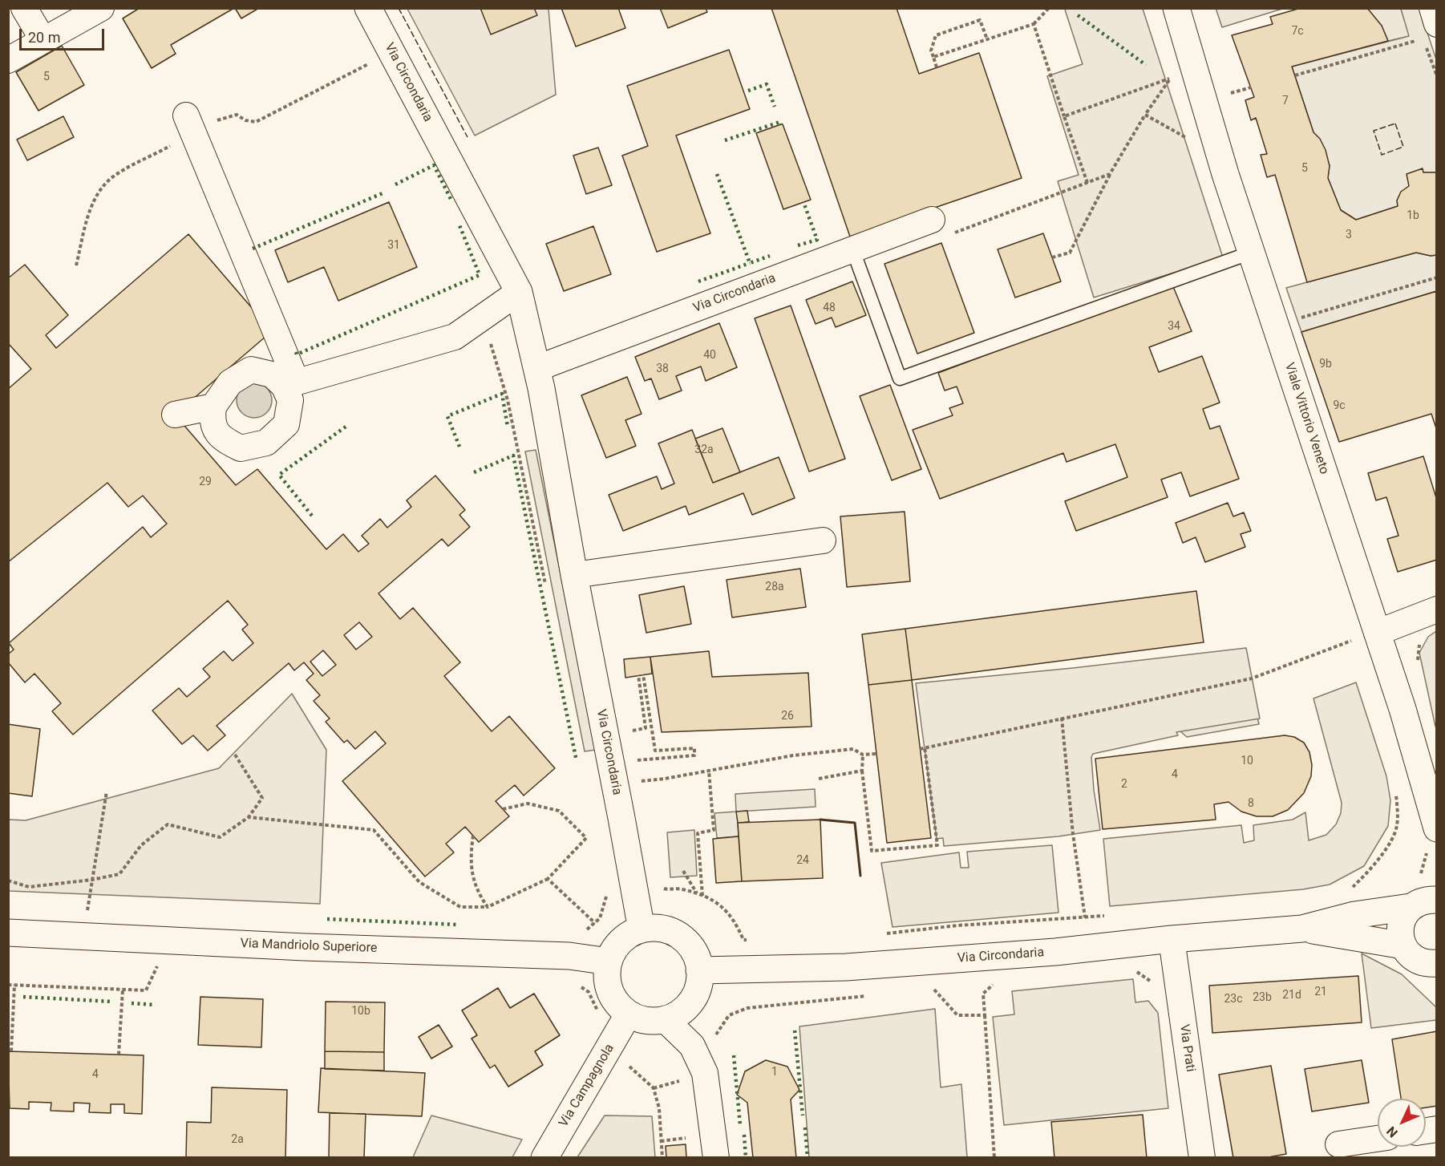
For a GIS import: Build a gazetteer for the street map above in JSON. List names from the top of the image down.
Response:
{
  "streets": {
    "street": [
      "Via Circondaria",
      "Viale Vittorio Veneto",
      "Via Mandriolo Superiore",
      "Via Prati",
      "Via Campagnola"
    ]
  },
  "crossings": [
    ["Via Circondaria", "Via Mandriolo Superiore"],
    ["Via Circondaria", "Via Prati"],
    ["Via Circondaria", "Via Campagnola"],
    ["Via Mandriolo Superiore", "Via Campagnola"]
  ],
  "house_numbers": [
    "7c",
    "5",
    "7",
    "5",
    "1b",
    "3",
    "31",
    "48",
    "34",
    "40",
    "9b",
    "38",
    "9c",
    "32a",
    "29",
    "28a",
    "26",
    "10",
    "4",
    "2",
    "8",
    "24",
    "21",
    "21d",
    "23b",
    "23c",
    "10b",
    "1",
    "4",
    "2a"
  ],
  "scale_bar": "20 m",
  "north": "bottom left"
}
